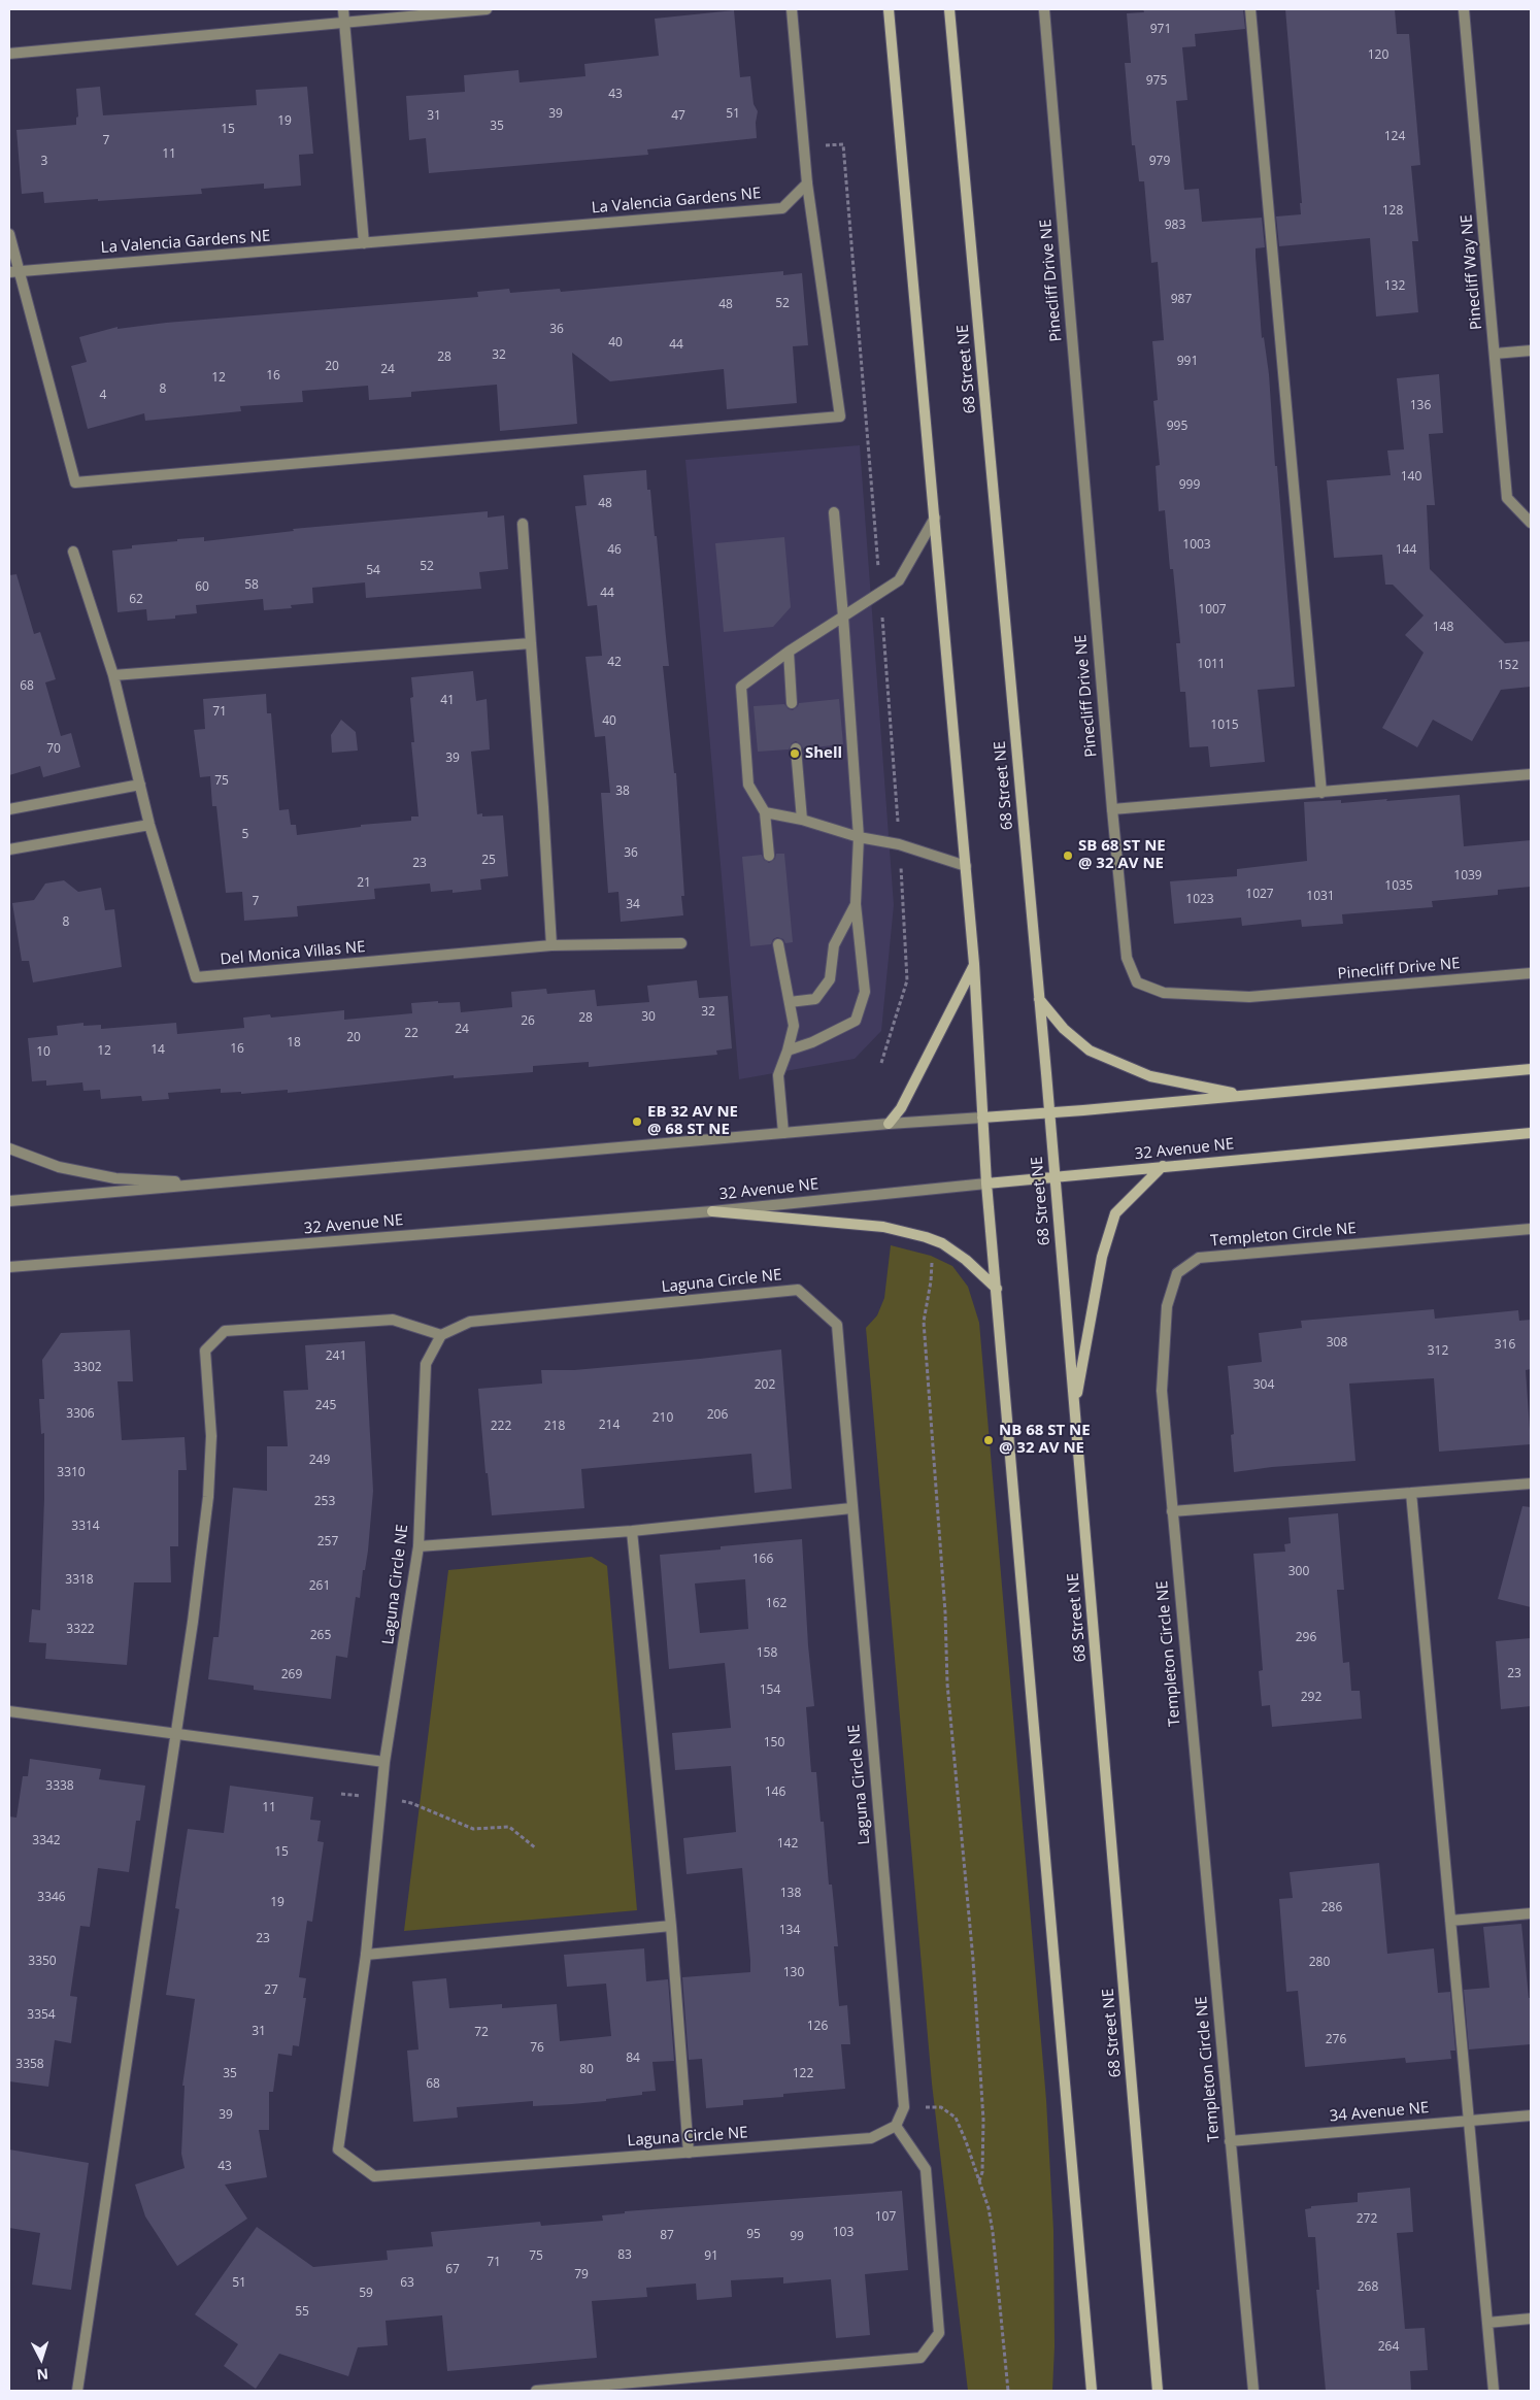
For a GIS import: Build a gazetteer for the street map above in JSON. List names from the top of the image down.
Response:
{
  "streets": {
    "main road": ["68 Street NE", "32 Avenue NE"],
    "street": [
      "La Valencia Gardens NE",
      "Pinecliff Way NE",
      "Pinecliff Drive NE",
      "Del Monica Villas NE",
      "Templeton Circle NE",
      "Laguna Circle NE",
      "34 Avenue NE"
    ]
  },
  "crossings": [
    ["68 Street NE", "32 Avenue NE"],
    ["Templeton Circle NE", "34 Avenue NE"]
  ],
  "places": [
    "Shell",
    "SB 68 ST NE @ 32 AV NE",
    "EB 32 AV NE @ 68 ST NE",
    "NB 68 ST NE @ 32 AV NE"
  ],
  "house_numbers": [
    "971",
    "120",
    "975",
    "43",
    "39",
    "51",
    "31",
    "47",
    "19",
    "35",
    "15",
    "124",
    "7",
    "11",
    "3",
    "979",
    "128",
    "983",
    "132",
    "987",
    "52",
    "48",
    "36",
    "40",
    "44",
    "32",
    "28",
    "991",
    "20",
    "24",
    "16",
    "12",
    "8",
    "4",
    "136",
    "995",
    "140",
    "999",
    "48",
    "1003",
    "46",
    "144",
    "52",
    "54",
    "58",
    "60",
    "44",
    "62",
    "1007",
    "148",
    "42",
    "1011",
    "152",
    "68",
    "41",
    "71",
    "40",
    "1015",
    "70",
    "39",
    "75",
    "38",
    "5",
    "36",
    "25",
    "23",
    "1039",
    "21",
    "1035",
    "1027",
    "1031",
    "1023",
    "7",
    "34",
    "8",
    "32",
    "30",
    "28",
    "26",
    "24",
    "22",
    "20",
    "18",
    "16",
    "14",
    "12",
    "10",
    "308",
    "316",
    "312",
    "241",
    "3302",
    "202",
    "304",
    "245",
    "3306",
    "206",
    "210",
    "214",
    "222",
    "218",
    "249",
    "3310",
    "253",
    "3314",
    "257",
    "166",
    "300",
    "3318",
    "261",
    "162",
    "3322",
    "265",
    "296",
    "158",
    "23",
    "269",
    "154",
    "292",
    "150",
    "3338",
    "146",
    "11",
    "3342",
    "142",
    "15",
    "138",
    "3346",
    "19",
    "286",
    "134",
    "23",
    "3350",
    "280",
    "130",
    "27",
    "3354",
    "126",
    "31",
    "72",
    "276",
    "76",
    "84",
    "3358",
    "80",
    "35",
    "122",
    "68",
    "39",
    "43",
    "107",
    "272",
    "103",
    "95",
    "87",
    "99",
    "83",
    "75",
    "91",
    "71",
    "67",
    "79",
    "51",
    "63",
    "268",
    "59",
    "55",
    "264"
  ],
  "north": "bottom"
}
